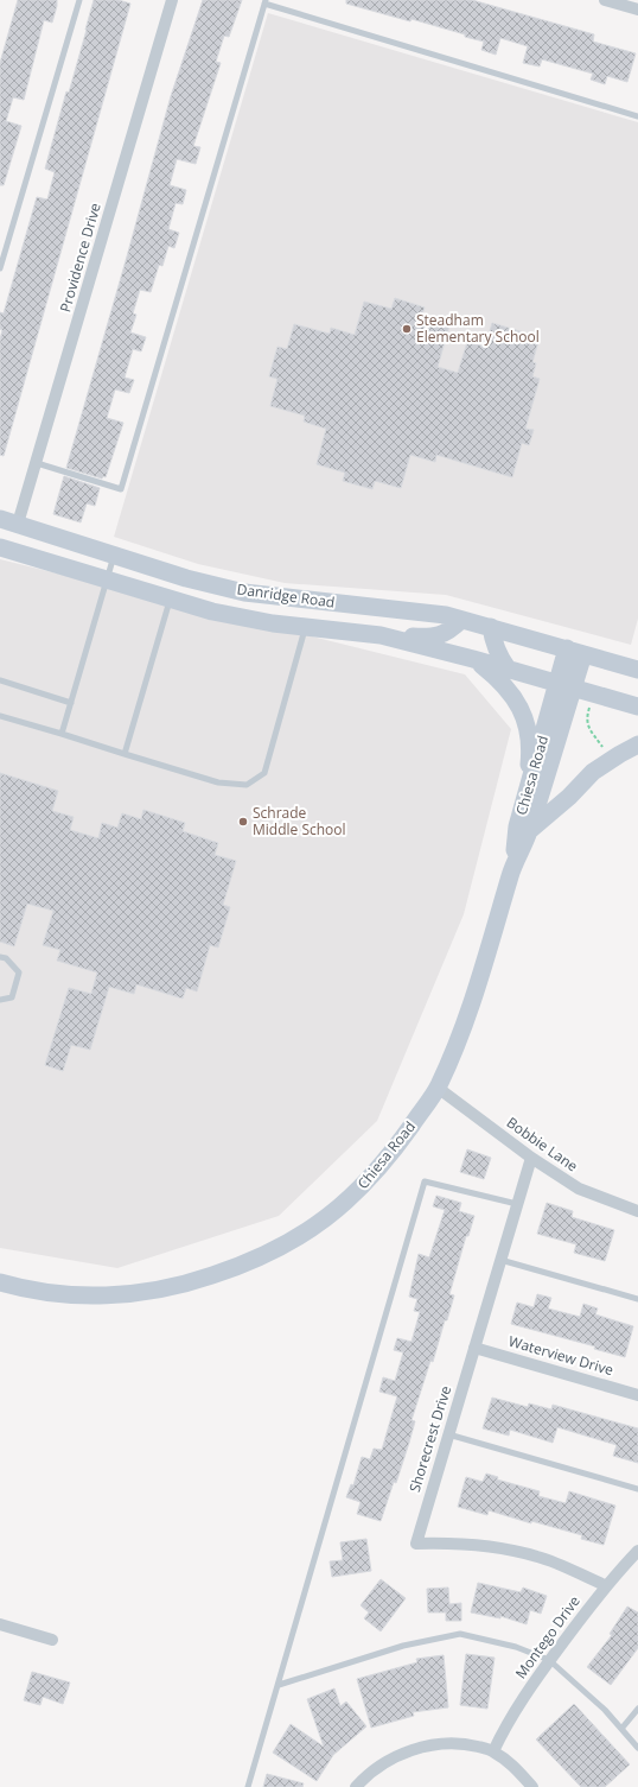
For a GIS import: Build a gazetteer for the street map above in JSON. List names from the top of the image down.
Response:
{
  "streets": {
    "main road": ["Danridge Road", "Chiesa Road"],
    "street": [
      "Providence Drive",
      "Bobbie Lane",
      "Waterview Drive",
      "Shorecrest Drive",
      "Montego Drive"
    ]
  },
  "crossings": [
    ["Providence Drive", "Danridge Road"],
    ["Danridge Road", "Chiesa Road"],
    ["Chiesa Road", "Bobbie Lane"],
    ["Bobbie Lane", "Shorecrest Drive"],
    ["Waterview Drive", "Shorecrest Drive"],
    ["Shorecrest Drive", "Montego Drive"]
  ],
  "places": ["Steadham Elementary School", "Schrade Middle School"]
}
